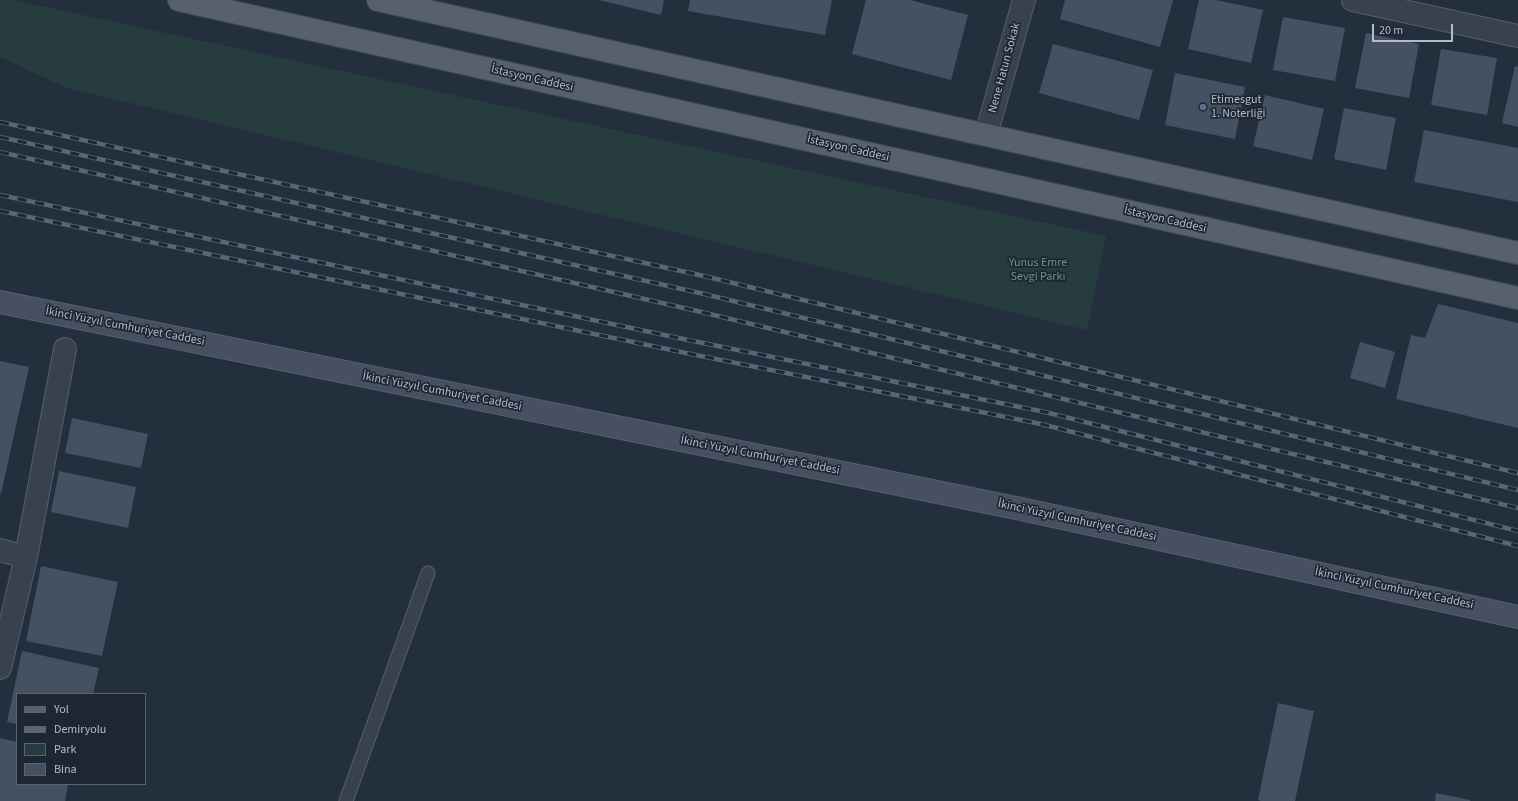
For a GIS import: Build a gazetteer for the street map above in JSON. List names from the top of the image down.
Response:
{
  "streets": {
    "main road": ["İstasyon Caddesi", "İkinci Yüzyıl Cumhuriyet Caddesi"],
    "street": ["Nene Hatun Sokak"]
  },
  "parks": ["Yunus Emre Sevgi Parkı"],
  "places": ["Etimesgut 1. Noterliği"],
  "legend": [
    "Yol",
    "Demiryolu",
    "Park",
    "Bina"
  ],
  "scale_bar": "20 m"
}
